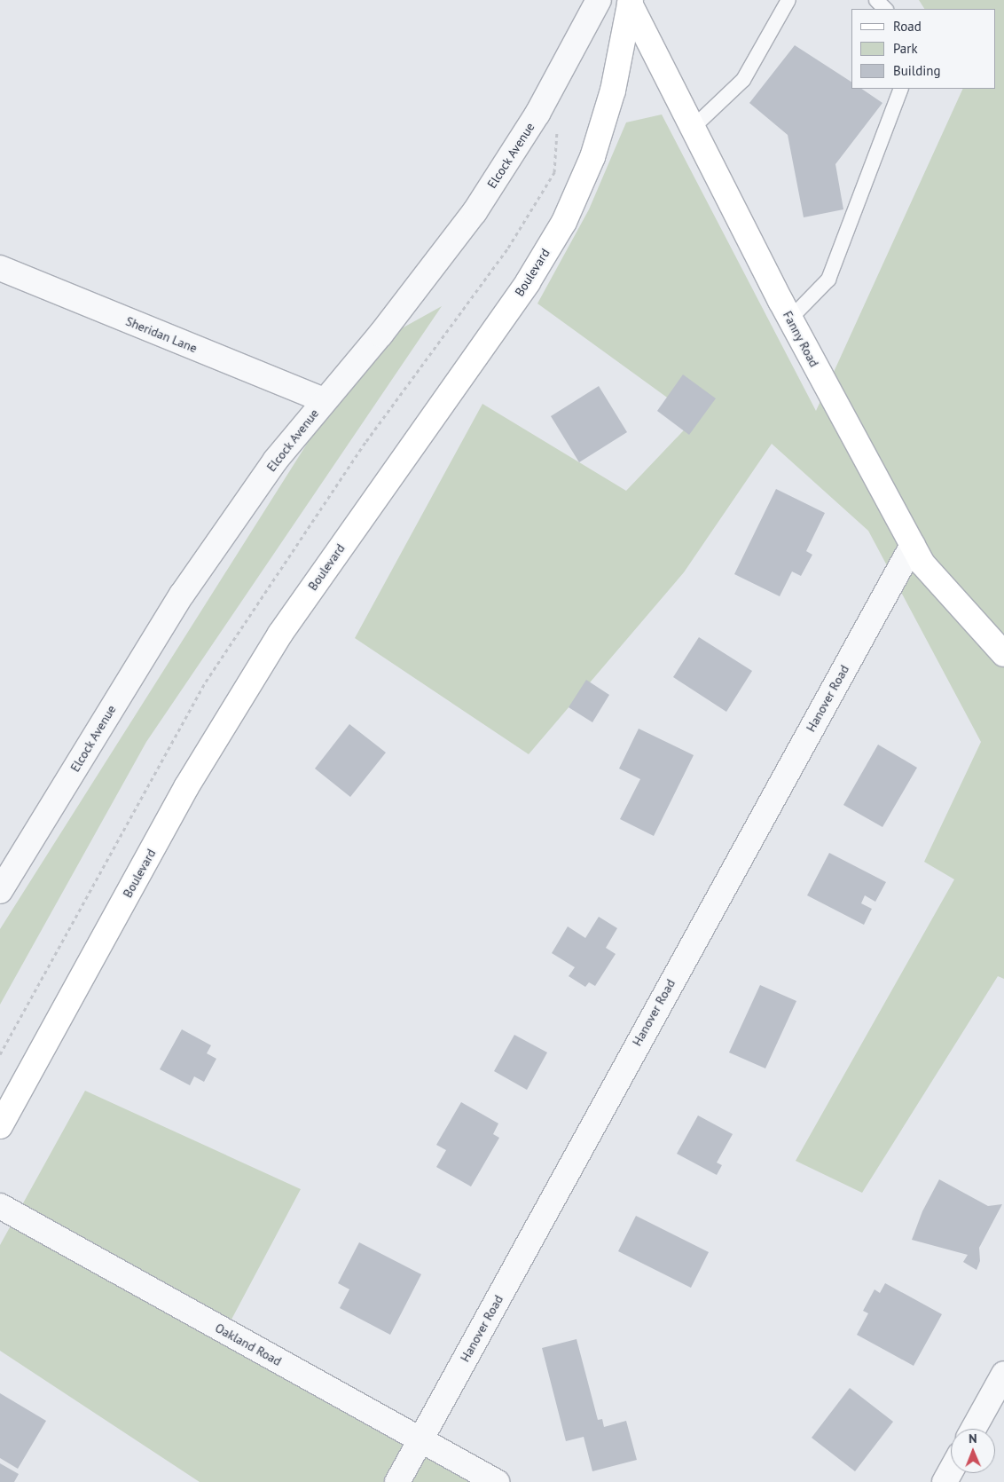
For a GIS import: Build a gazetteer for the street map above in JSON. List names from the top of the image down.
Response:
{
  "streets": {
    "main road": ["Boulevard", "Fanny Road"],
    "street": [
      "Elcock Avenue",
      "Sheridan Lane",
      "Hanover Road",
      "Oakland Road"
    ]
  },
  "crossings": [
    ["Elcock Avenue", "Sheridan Lane"],
    ["Boulevard", "Fanny Road"],
    ["Fanny Road", "Hanover Road"],
    ["Hanover Road", "Oakland Road"]
  ],
  "legend": ["Road", "Park", "Building"],
  "north": "top"
}
